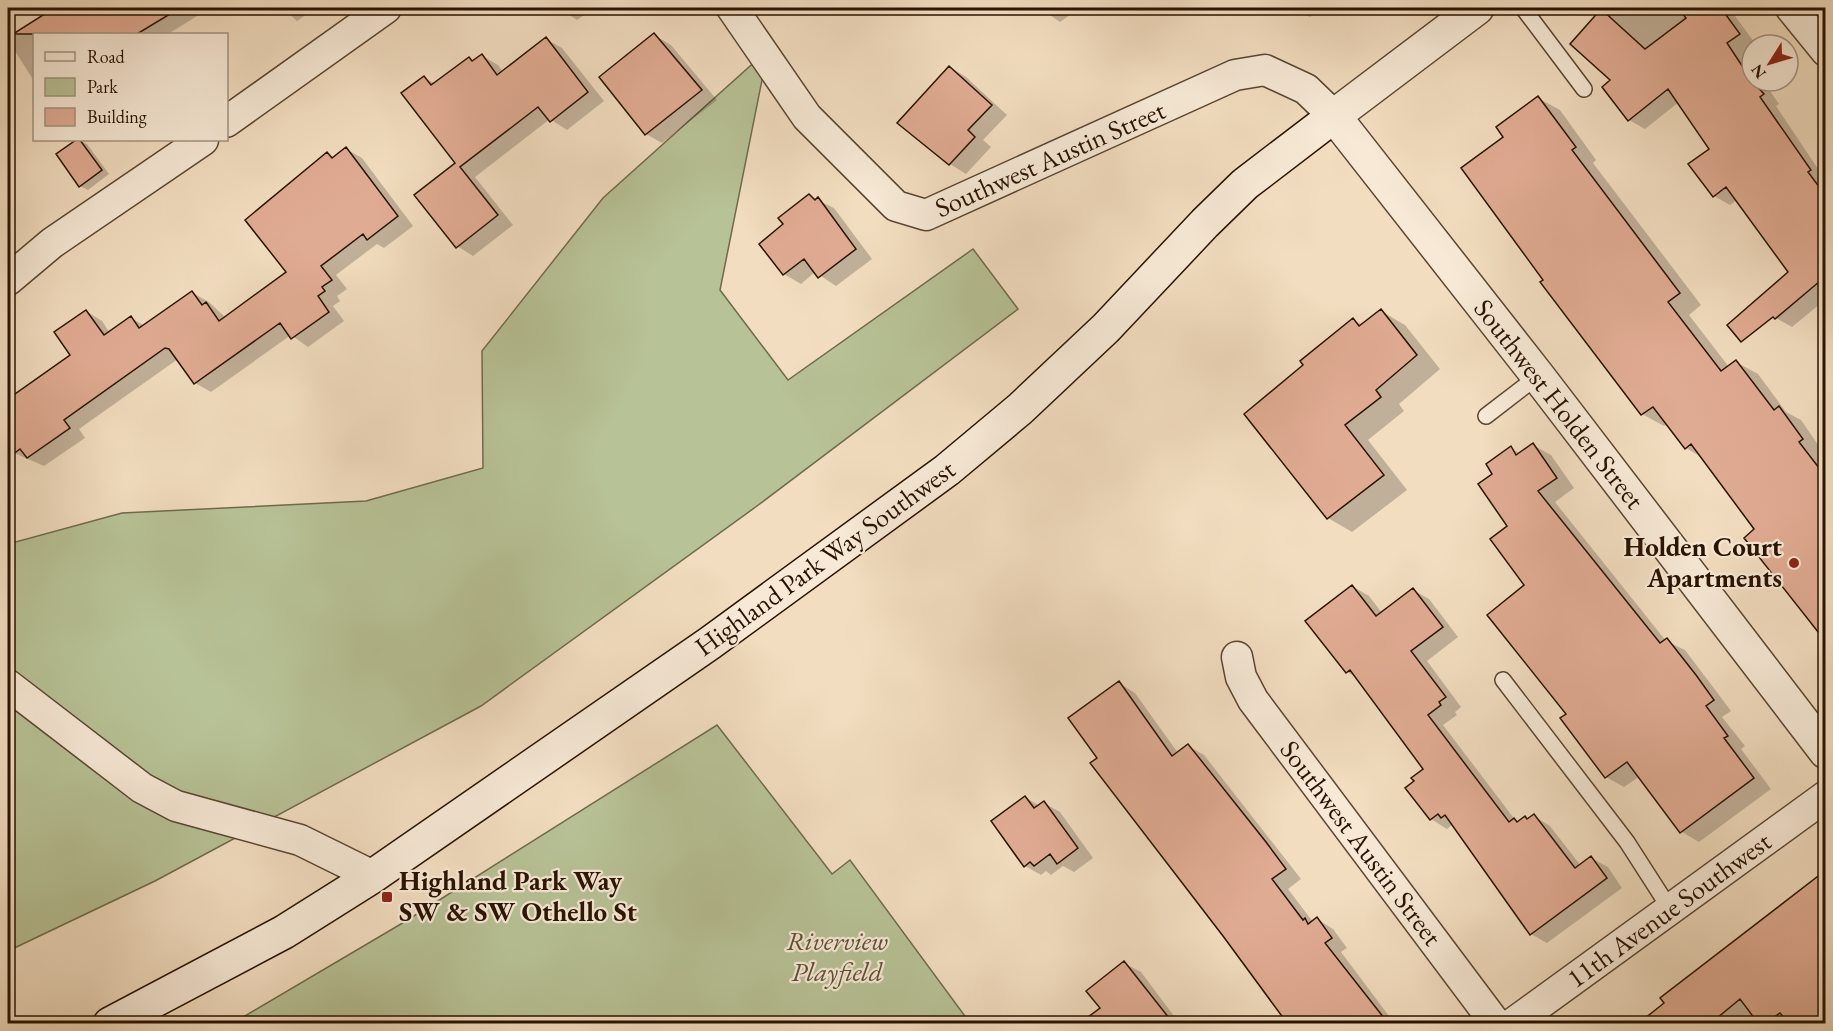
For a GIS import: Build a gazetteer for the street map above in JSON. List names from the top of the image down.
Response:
{
  "streets": {
    "main road": ["Southwest Holden Street", "Highland Park Way Southwest"],
    "street": ["Southwest Austin Street", "11th Avenue Southwest"]
  },
  "crossings": [
    ["Southwest Austin Street", "Southwest Holden Street"],
    ["Southwest Austin Street", "Highland Park Way Southwest"],
    ["Southwest Holden Street", "Highland Park Way Southwest"]
  ],
  "parks": ["Riverview Playfield"],
  "places": {
    "other": ["Holden Court Apartments"],
    "transit": ["Highland Park Way SW & SW Othello St"]
  },
  "legend": ["Road", "Park", "Building"],
  "north": "bottom left"
}
